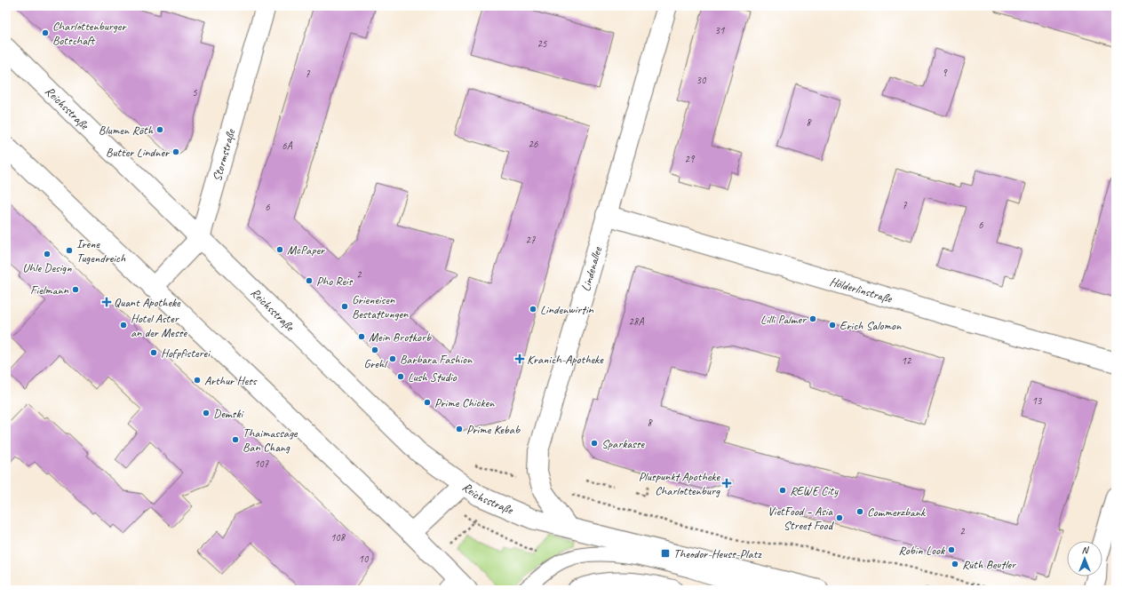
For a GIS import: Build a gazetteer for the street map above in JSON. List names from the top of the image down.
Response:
{
  "streets": {
    "main road": [
      "Reichsstraße",
      "Stormstraße",
      "Lindenallee",
      "Hölderlinstraße"
    ]
  },
  "crossings": [
    ["Reichsstraße", "Stormstraße"],
    ["Reichsstraße", "Lindenallee"],
    ["Lindenallee", "Hölderlinstraße"]
  ],
  "places": {
    "other": [
      "Charlottenburger Botschaft",
      "Blumen Röth",
      "Butter Lindner",
      "McPaper",
      "Irene Tugendreich",
      "Uhle Design",
      "Pho Reis",
      "Fielmann",
      "Grieneisen Bestattungen",
      "Lindenwirtin",
      "Lilli Palmer",
      "Hotel Aster an der Messe",
      "Erich Salomon",
      "Mein Brotkorb",
      "Grehl",
      "Hofpfisterei",
      "Barbara Fashion",
      "Lush Studio",
      "Arthur Hess",
      "Prime Chicken",
      "Demski",
      "Prime Kebab",
      "Thaimassage Ban Chang",
      "Sparkasse",
      "REWE City",
      "Commerzbank",
      "VietFood – Asia Street Food",
      "Robin Look",
      "Ruth Beutler"
    ],
    "health": ["Quant Apotheke", "Kranich-Apotheke", "Pluspunkt Apotheke Charlottenburg"],
    "transit": ["Theodor-Heuss-Platz"]
  },
  "house_numbers": [
    "31",
    "25",
    "9",
    "7",
    "30",
    "5",
    "8",
    "26",
    "6A",
    "29",
    "7",
    "6",
    "6",
    "27",
    "2",
    "28A",
    "12",
    "13",
    "8",
    "107",
    "2",
    "108",
    "10"
  ],
  "north": "top"
}
